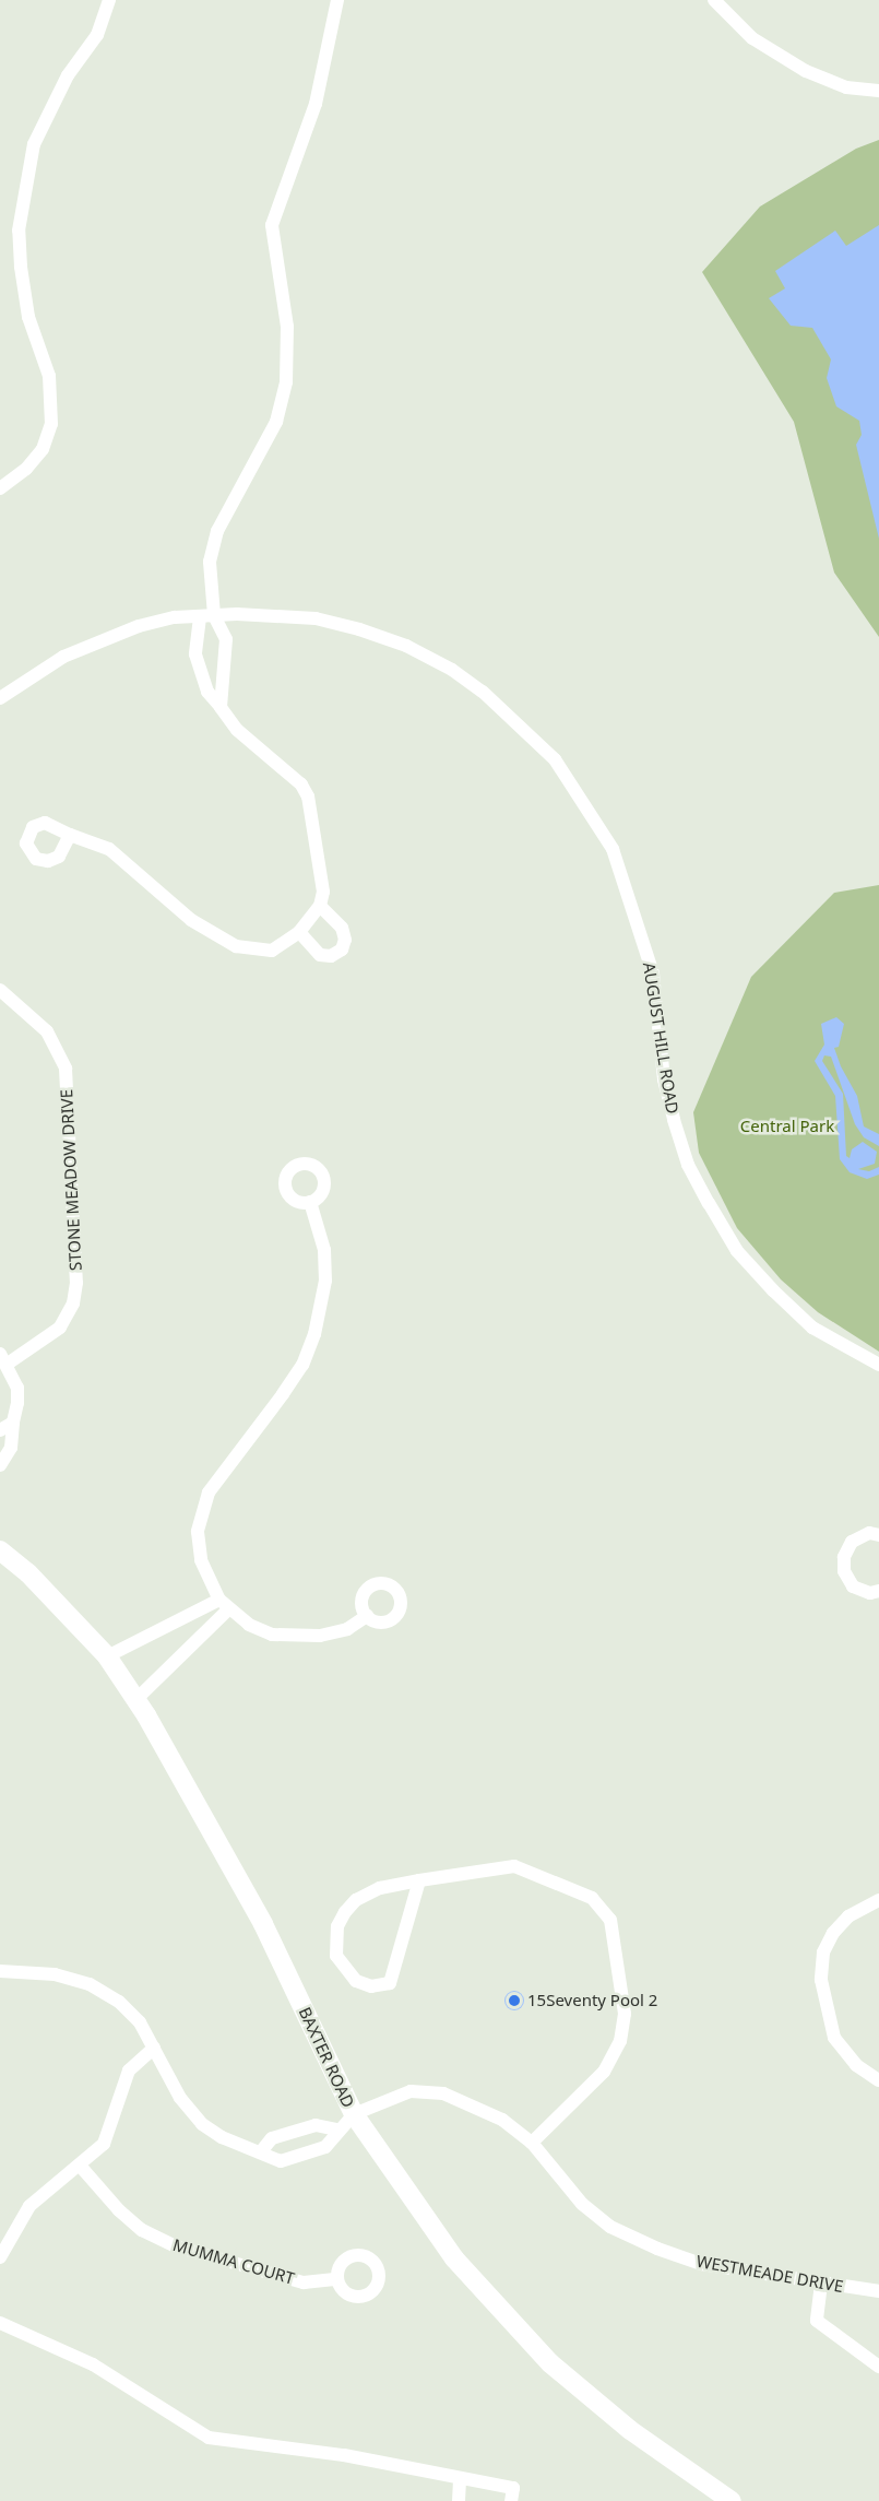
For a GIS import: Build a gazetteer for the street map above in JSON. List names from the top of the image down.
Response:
{
  "streets": {
    "main road": ["BAXTER ROAD"],
    "street": [
      "AUGUST HILL ROAD",
      "STONE MEADOW DRIVE",
      "MUMMA COURT",
      "WESTMEADE DRIVE"
    ]
  },
  "crossings": [
    ["BAXTER ROAD", "WESTMEADE DRIVE"]
  ],
  "parks": ["Central Park"],
  "places": ["15Seventy Pool 2"]
}
